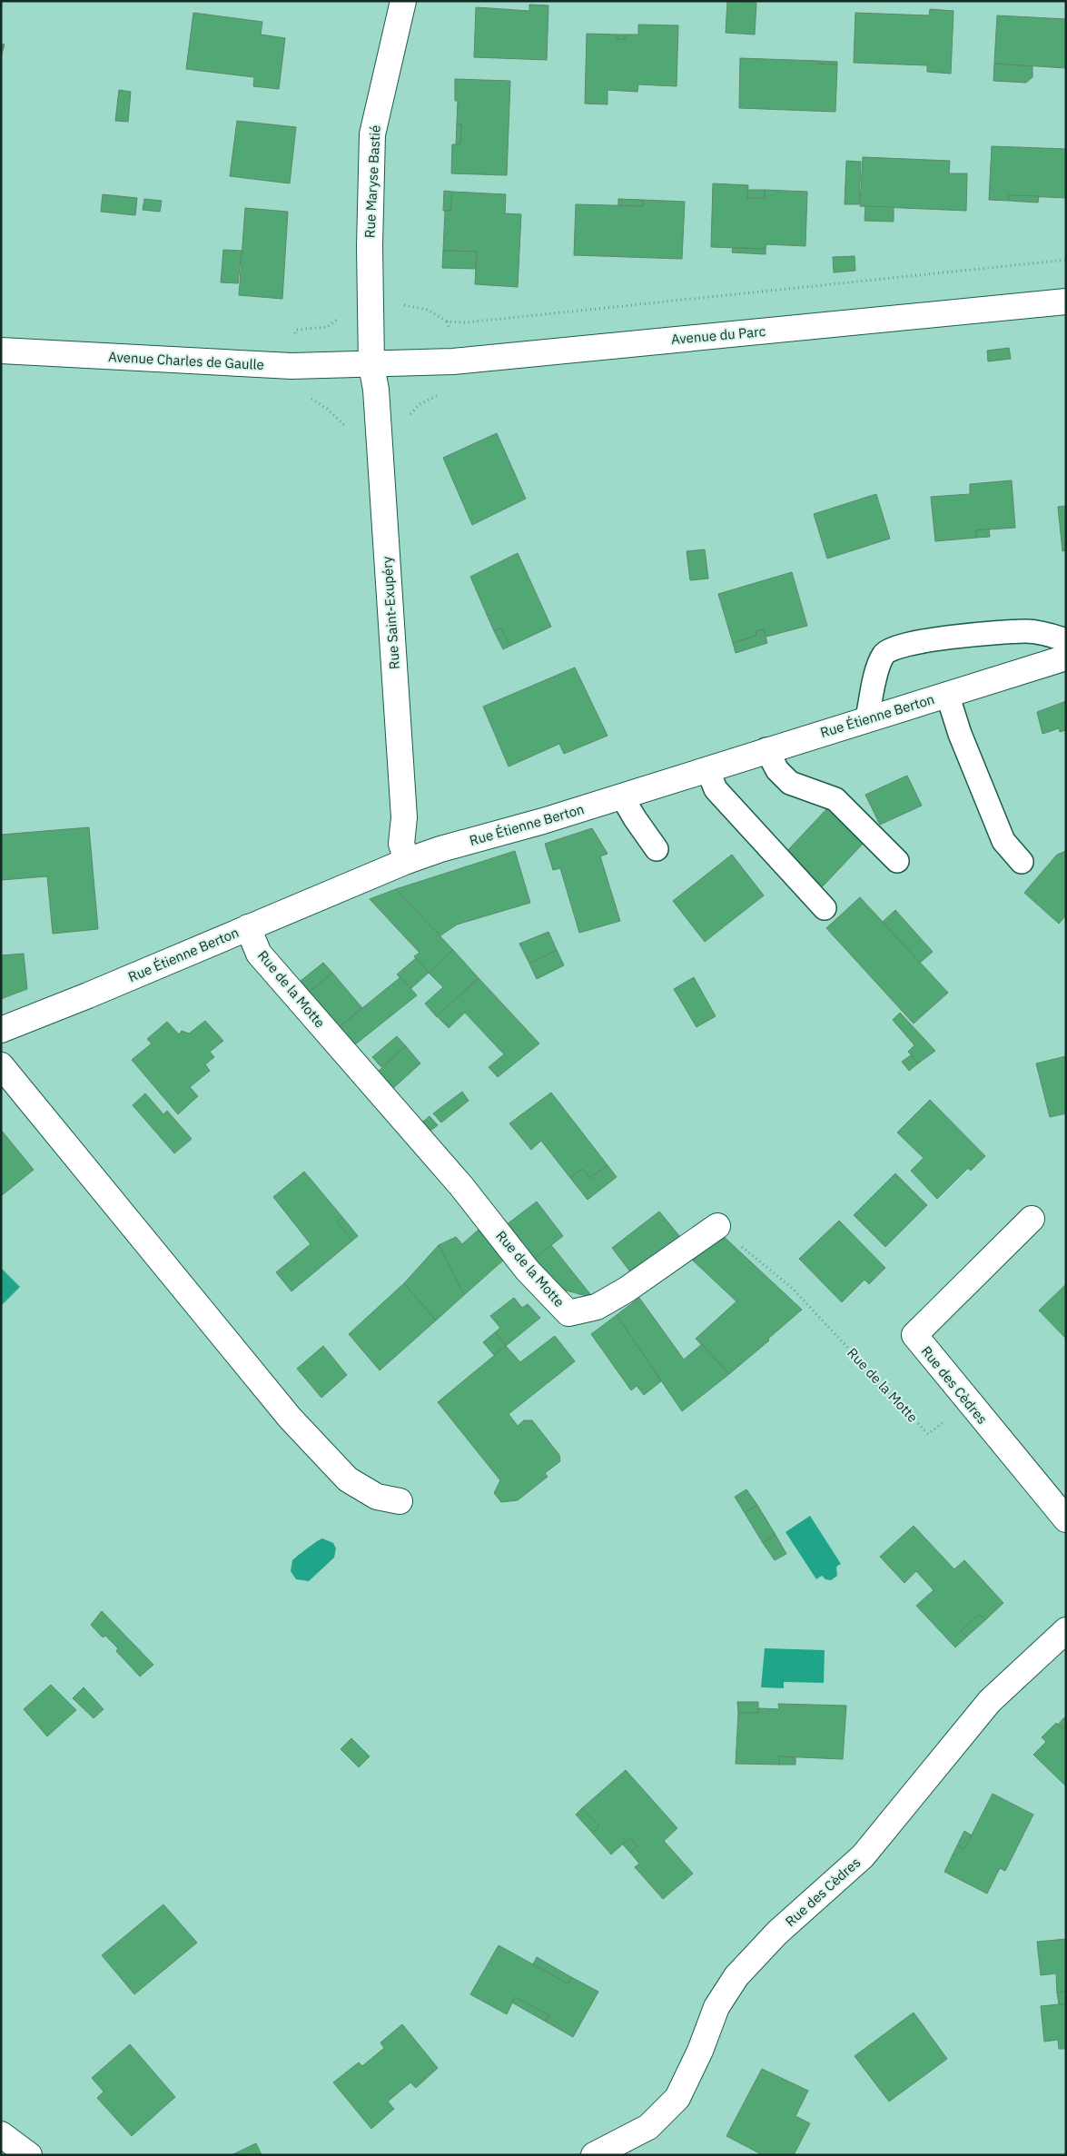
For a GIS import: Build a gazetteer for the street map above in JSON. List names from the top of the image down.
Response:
{
  "streets": {
    "street": [
      "Rue Maryse Bastié",
      "Avenue du Parc",
      "Avenue Charles de Gaulle",
      "Rue Saint-Exupéry",
      "Rue Étienne Berton",
      "Rue de la Motte",
      "Rue des Cèdres"
    ]
  },
  "crossings": [
    ["Rue Maryse Bastié", "Avenue du Parc"],
    ["Rue Maryse Bastié", "Avenue Charles de Gaulle"],
    ["Rue Maryse Bastié", "Rue Saint-Exupéry"],
    ["Avenue du Parc", "Avenue Charles de Gaulle"],
    ["Avenue du Parc", "Rue Saint-Exupéry"],
    ["Avenue Charles de Gaulle", "Rue Saint-Exupéry"],
    ["Rue Saint-Exupéry", "Rue Étienne Berton"],
    ["Rue Étienne Berton", "Rue de la Motte"],
    ["Rue de la Motte", "Rue des Cèdres"]
  ]
}
